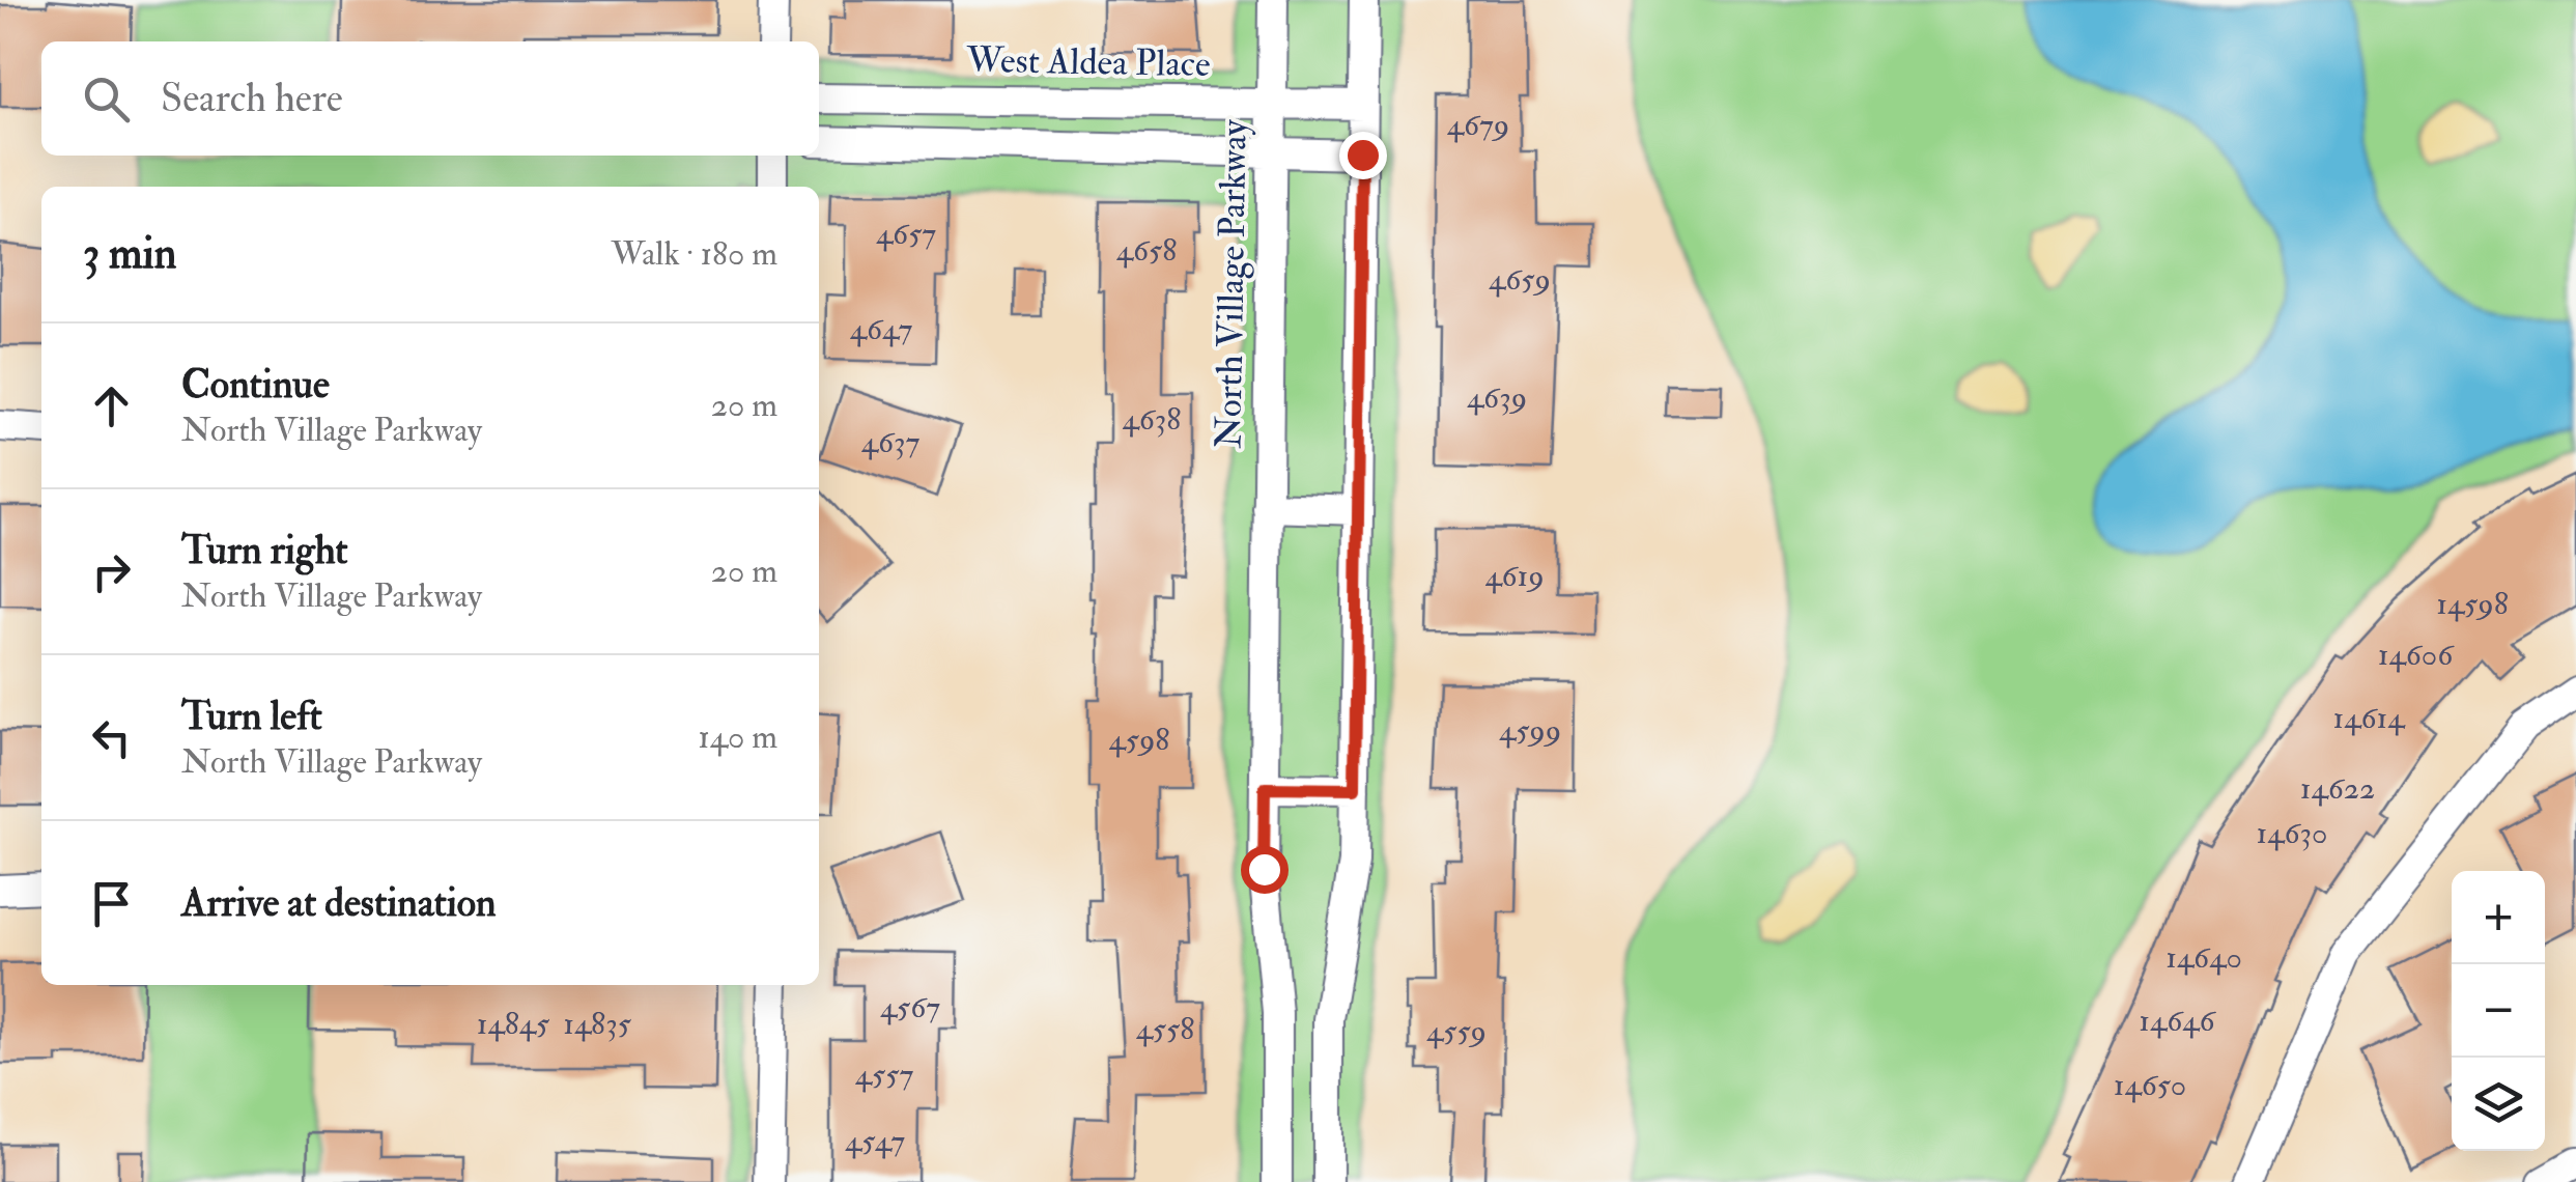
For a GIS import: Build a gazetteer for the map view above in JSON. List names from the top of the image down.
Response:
{
  "streets": {
    "street": ["West Aldea Place", "North Village Parkway"]
  },
  "crossings": [
    ["West Aldea Place", "North Village Parkway"]
  ],
  "house_numbers": [
    "4679",
    "4657",
    "4658",
    "4659",
    "4647",
    "4639",
    "4638",
    "4637",
    "4619",
    "14598",
    "14606",
    "14614",
    "4599",
    "4598",
    "14622",
    "14630",
    "14640",
    "4567",
    "14646",
    "14845",
    "14835",
    "4558",
    "4559",
    "4557",
    "14650",
    "4547"
  ],
  "page": {
    "search": "Search here",
    "heading": ["3 min", "Walk · 180 m"],
    "list": [
      ["Continue", "North Village Parkway", "20 m"],
      ["Turn right", "North Village Parkway", "20 m"],
      ["Turn left", "North Village Parkway", "140 m"],
      "Arrive at destination"
    ],
    "map_buttons": ["+", "−"]
  }
}
